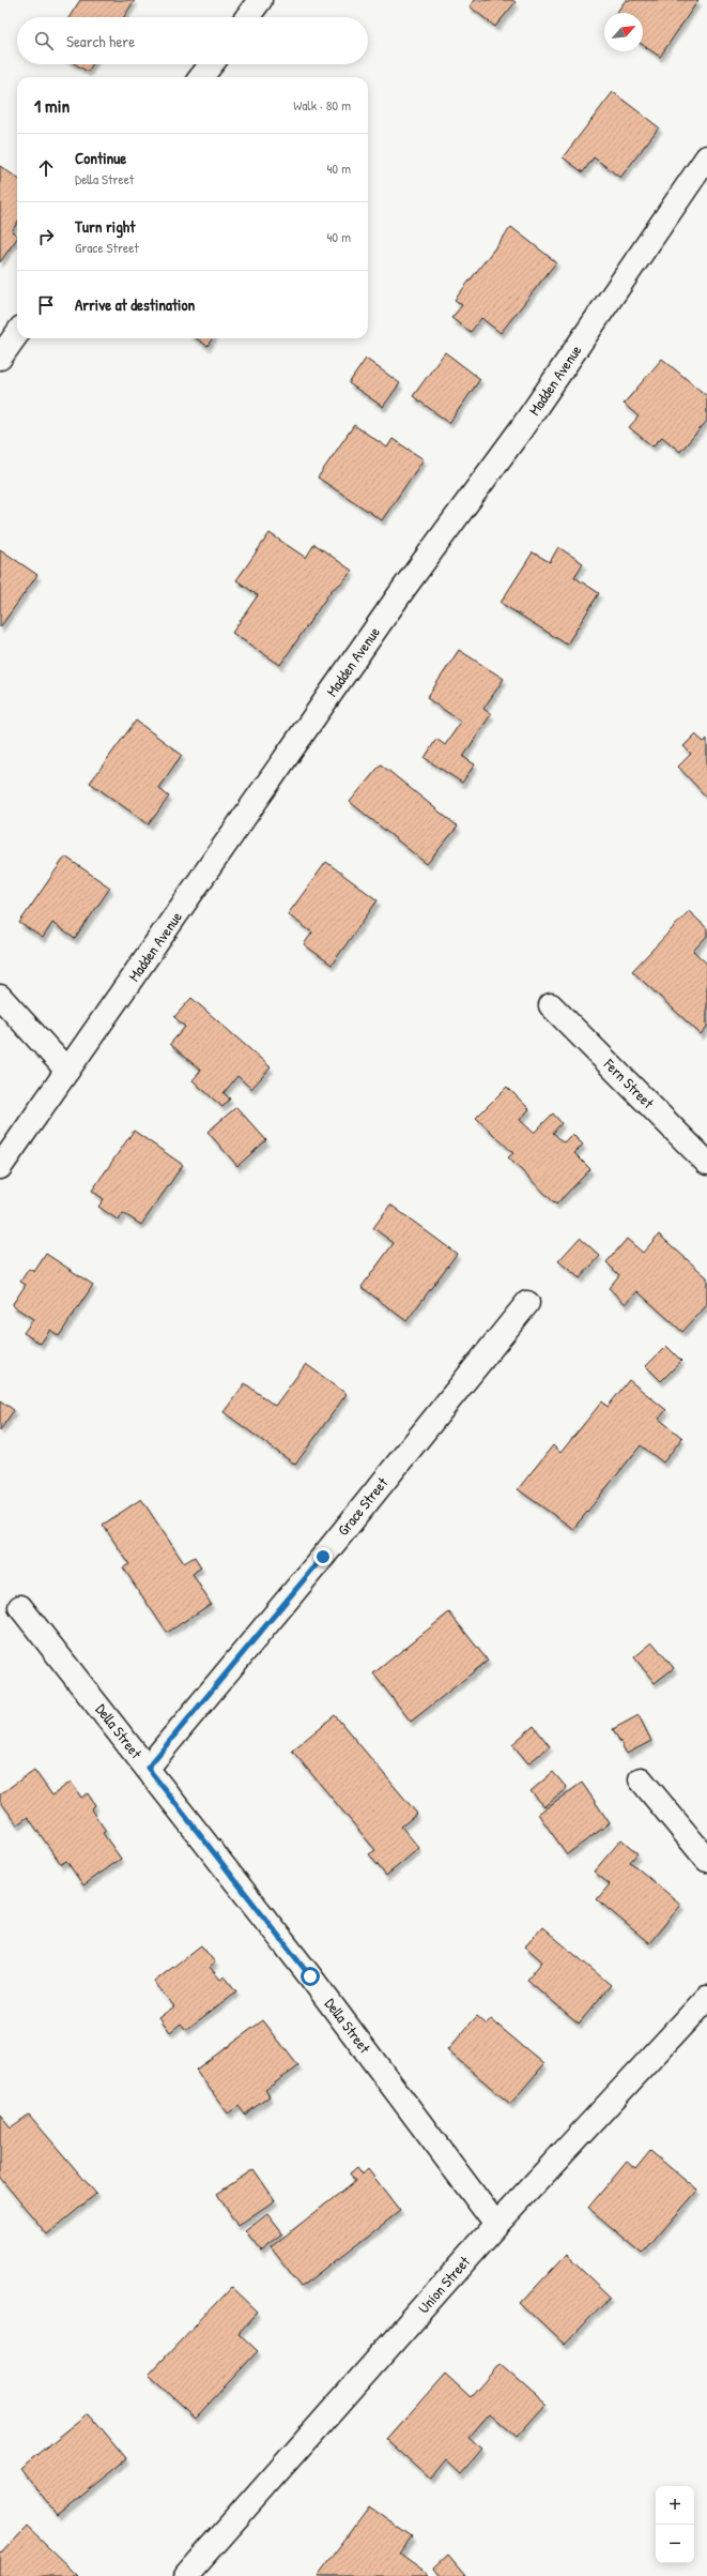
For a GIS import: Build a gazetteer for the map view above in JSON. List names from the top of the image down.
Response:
{
  "streets": {
    "street": [
      "Madden Avenue",
      "Fern Street",
      "Grace Street",
      "Della Street",
      "Union Street"
    ]
  },
  "crossings": [
    ["Grace Street", "Della Street"],
    ["Della Street", "Union Street"]
  ],
  "north": "top right",
  "page": {
    "search": "Search here",
    "heading": ["1 min", "Walk · 80 m"],
    "list": [
      ["Continue", "Della Street", "40 m"],
      ["Turn right", "Grace Street", "40 m"],
      "Arrive at destination"
    ],
    "map_buttons": ["+", "−"]
  }
}
